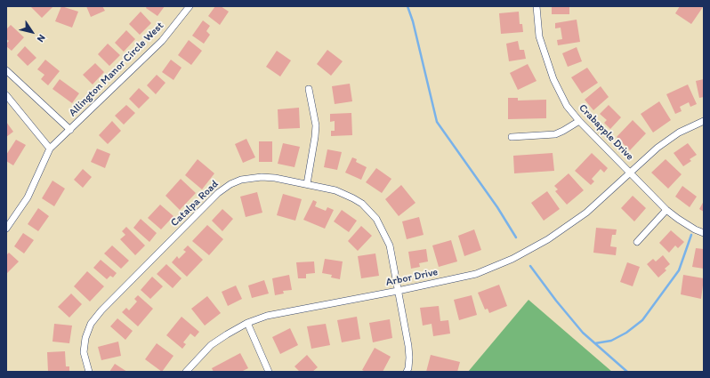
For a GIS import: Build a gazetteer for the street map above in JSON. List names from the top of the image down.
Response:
{
  "streets": {
    "street": [
      "Allington Manor Circle West",
      "Crabapple Drive",
      "Catalpa Road",
      "Arbor Drive"
    ]
  },
  "crossings": [
    ["Crabapple Drive", "Arbor Drive"],
    ["Catalpa Road", "Arbor Drive"]
  ],
  "north": "bottom right"
}
